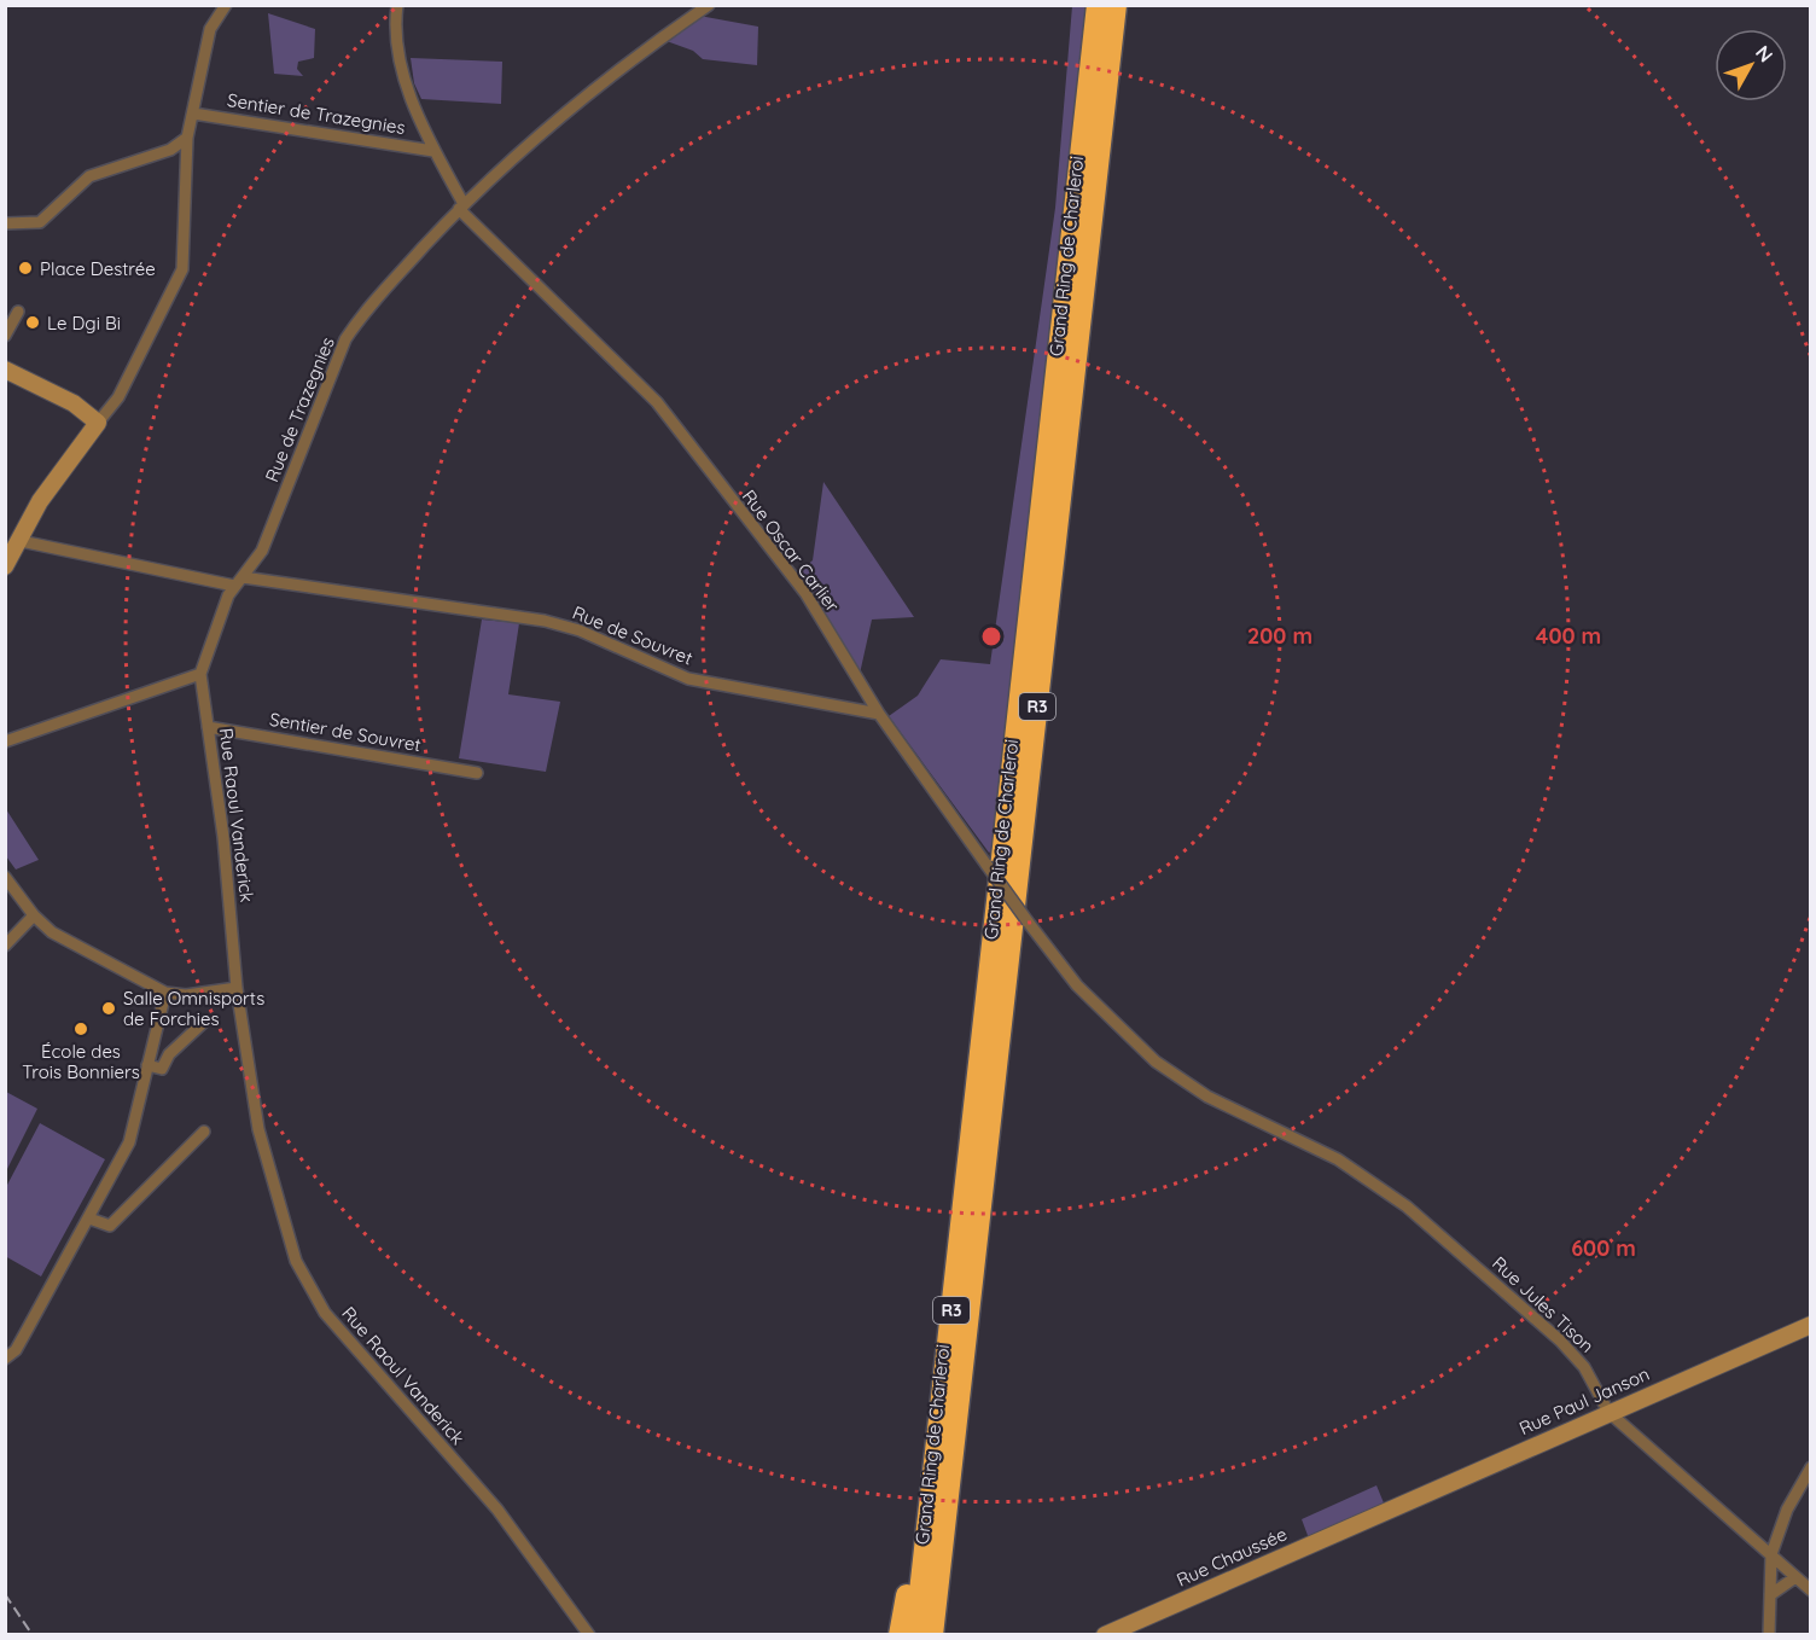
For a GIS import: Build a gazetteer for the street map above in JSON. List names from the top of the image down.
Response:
{
  "streets": {
    "highway": ["Grand Ring de Charleroi", "R3"],
    "main road": ["Rue Paul Janson", "Rue Chaussée"],
    "street": [
      "Sentier de Trazegnies",
      "Rue de Trazegnies",
      "Rue Oscar Carlier",
      "Rue de Souvret",
      "Sentier de Souvret",
      "Rue Raoul Vanderick",
      "Rue Jules Tison"
    ]
  },
  "crossings": [
    ["Sentier de Trazegnies", "Rue Oscar Carlier"],
    ["Rue de Trazegnies", "Rue Oscar Carlier"],
    ["Rue de Trazegnies", "Rue de Souvret"],
    ["Rue de Trazegnies", "Rue Raoul Vanderick"],
    ["Rue Oscar Carlier", "Rue de Souvret"],
    ["Rue Oscar Carlier", "Rue Jules Tison"],
    ["Sentier de Souvret", "Rue Raoul Vanderick"],
    ["Rue Jules Tison", "Rue Paul Janson"],
    ["Rue Paul Janson", "Rue Chaussée"]
  ],
  "places": [
    "Place Destrée",
    "Le Dgi Bi",
    "Salle Omnisports de Forchies",
    "École des Trois Bonniers"
  ],
  "north": "top right",
  "rings": ["200 m", "400 m", "600 m"]
}
